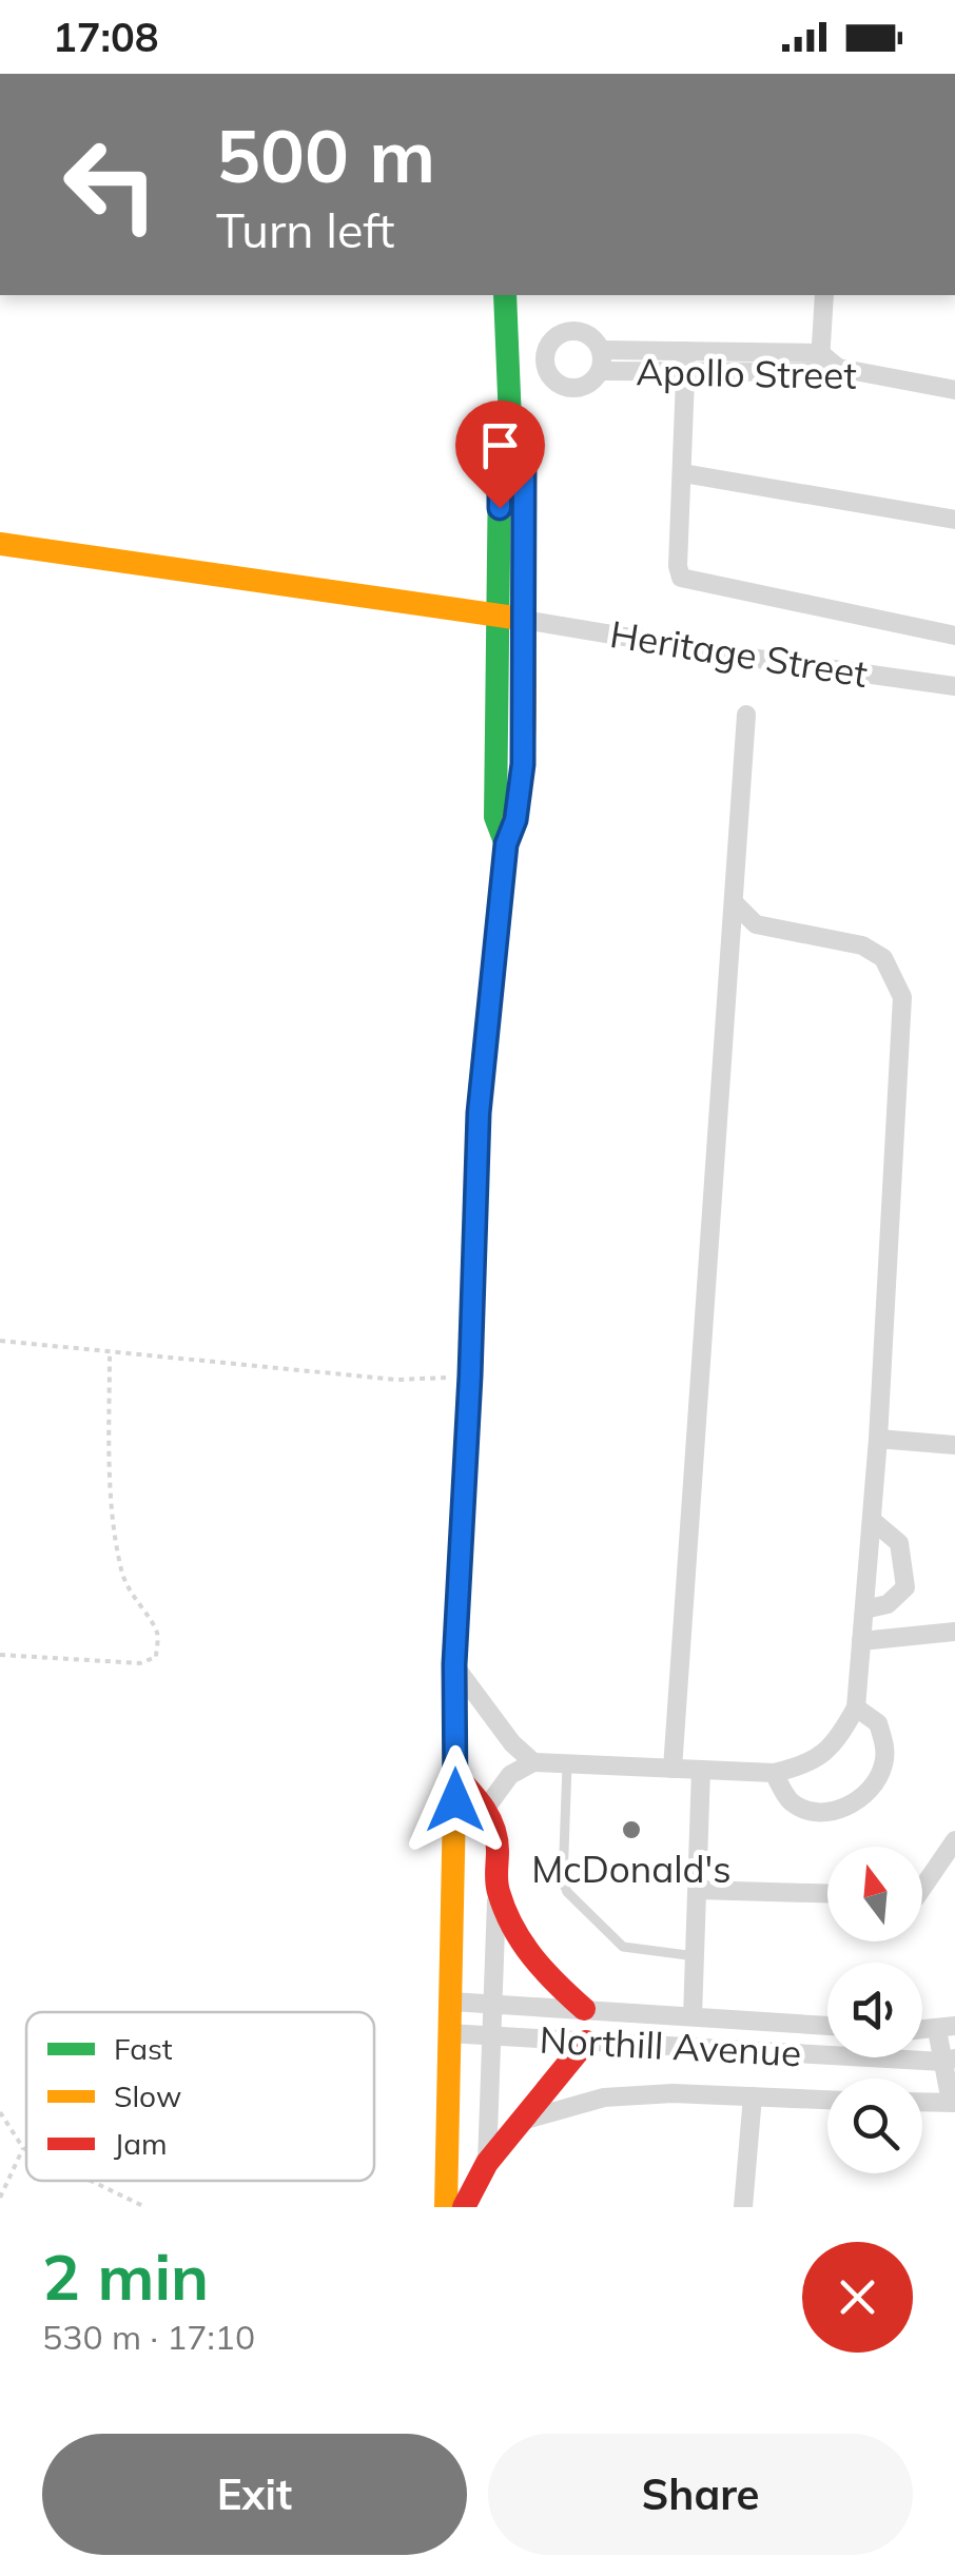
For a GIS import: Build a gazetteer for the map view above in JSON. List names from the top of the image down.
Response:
{
  "streets": {
    "street": ["Apollo Street", "Heritage Street", "Northill Avenue"]
  },
  "places": ["McDonald's"],
  "legend": ["Fast", "Slow", "Jam"],
  "north": "top",
  "page": {
    "status": "17:08",
    "turn": ["500 m", "Turn left"],
    "heading": ["2 min", "530 m · 17:10"],
    "buttons": ["Exit", "Share"]
  }
}
